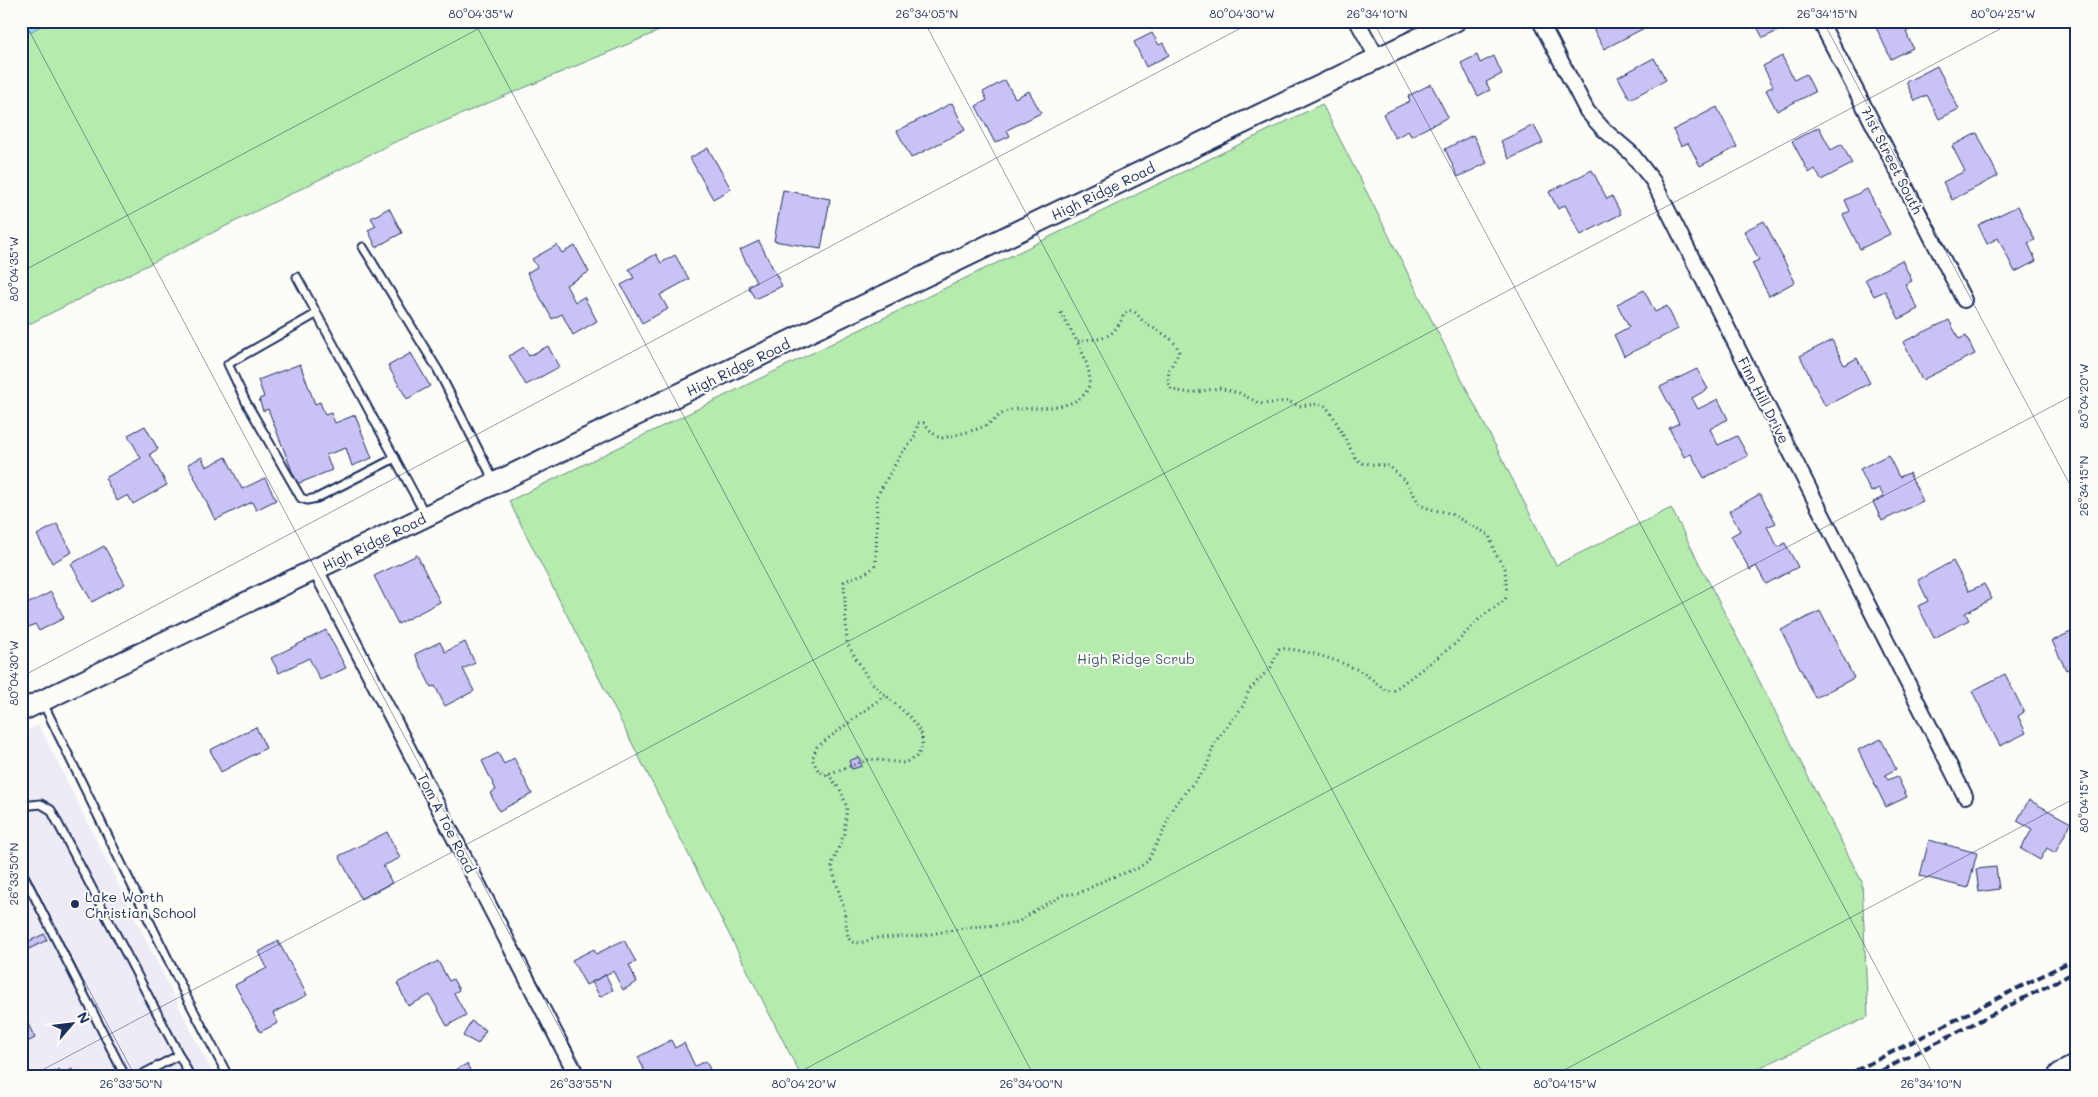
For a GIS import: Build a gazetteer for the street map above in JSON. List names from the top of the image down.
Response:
{
  "streets": {
    "street": [
      "71st Street South",
      "High Ridge Road",
      "Finn Hill Drive",
      "Tom A Toe Road"
    ]
  },
  "crossings": [
    ["High Ridge Road", "Tom A Toe Road"]
  ],
  "parks": ["High Ridge Scrub"],
  "places": ["Lake Worth Christian School"],
  "north": "top right",
  "coordinates": [
    "80°04'35\"W",
    "26°34'05\"N",
    "80°04'30\"W",
    "26°34'10\"N",
    "26°34'15\"N",
    "80°04'25\"W",
    "80°04'20\"W",
    "80°04'15\"W",
    "26°33'50\"N",
    "26°33'55\"N",
    "26°34'00\"N"
  ]
}
